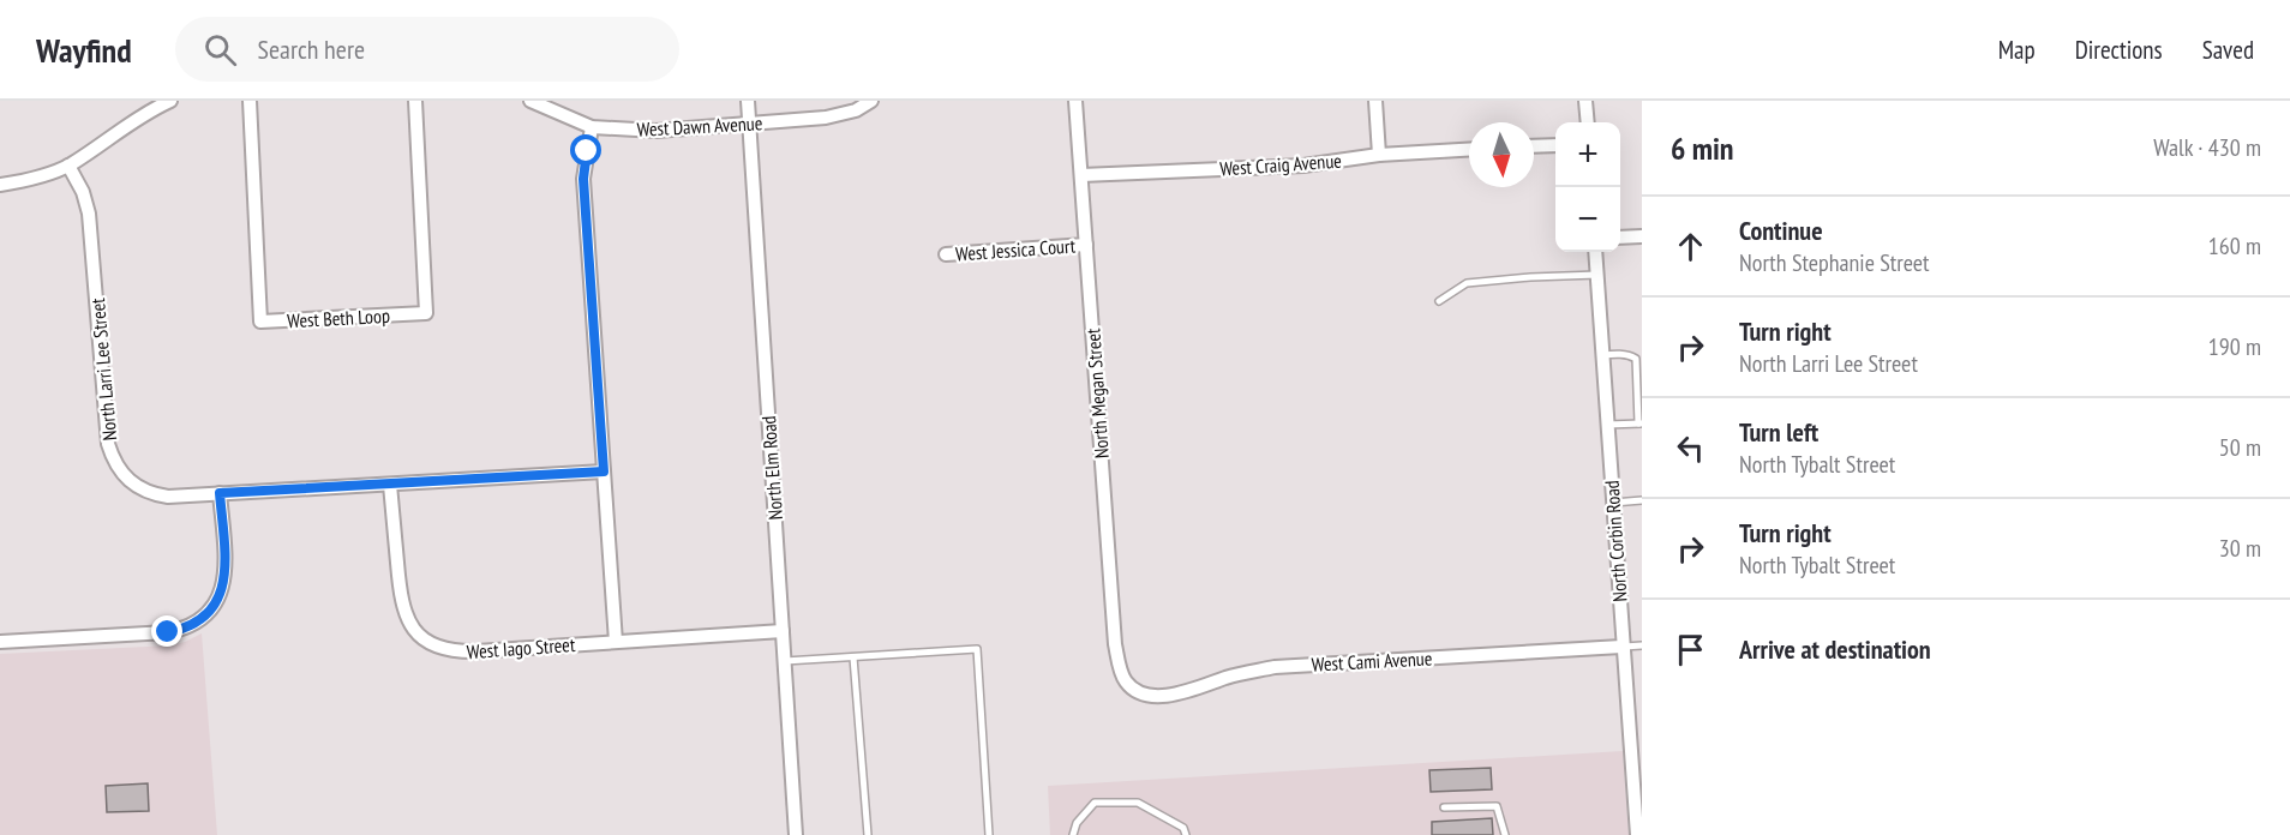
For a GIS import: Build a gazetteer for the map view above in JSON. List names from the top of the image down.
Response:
{
  "streets": {
    "street": [
      "West Dawn Avenue",
      "West Craig Avenue",
      "West Jessica Court",
      "West Beth Loop",
      "North Larri Lee Street",
      "North Megan Street",
      "North Elm Road",
      "North Corbin Road",
      "West Iago Street",
      "West Cami Avenue"
    ]
  },
  "crossings": [
    ["West Dawn Avenue", "North Elm Road"],
    ["West Craig Avenue", "North Megan Street"],
    ["West Jessica Court", "North Megan Street"],
    ["North Larri Lee Street", "West Iago Street"],
    ["North Megan Street", "West Cami Avenue"],
    ["North Elm Road", "West Iago Street"],
    ["North Corbin Road", "West Cami Avenue"]
  ],
  "north": "bottom",
  "page": {
    "header": "Wayfind",
    "search": "Search here",
    "nav": ["Map", "Directions", "Saved"],
    "heading": ["6 min", "Walk · 430 m"],
    "map_buttons": ["+", "−"],
    "list": [
      ["Continue", "North Stephanie Street", "160 m"],
      ["Turn right", "North Larri Lee Street", "190 m"],
      ["Turn left", "North Tybalt Street", "50 m"],
      ["Turn right", "North Tybalt Street", "30 m"],
      "Arrive at destination"
    ]
  }
}
